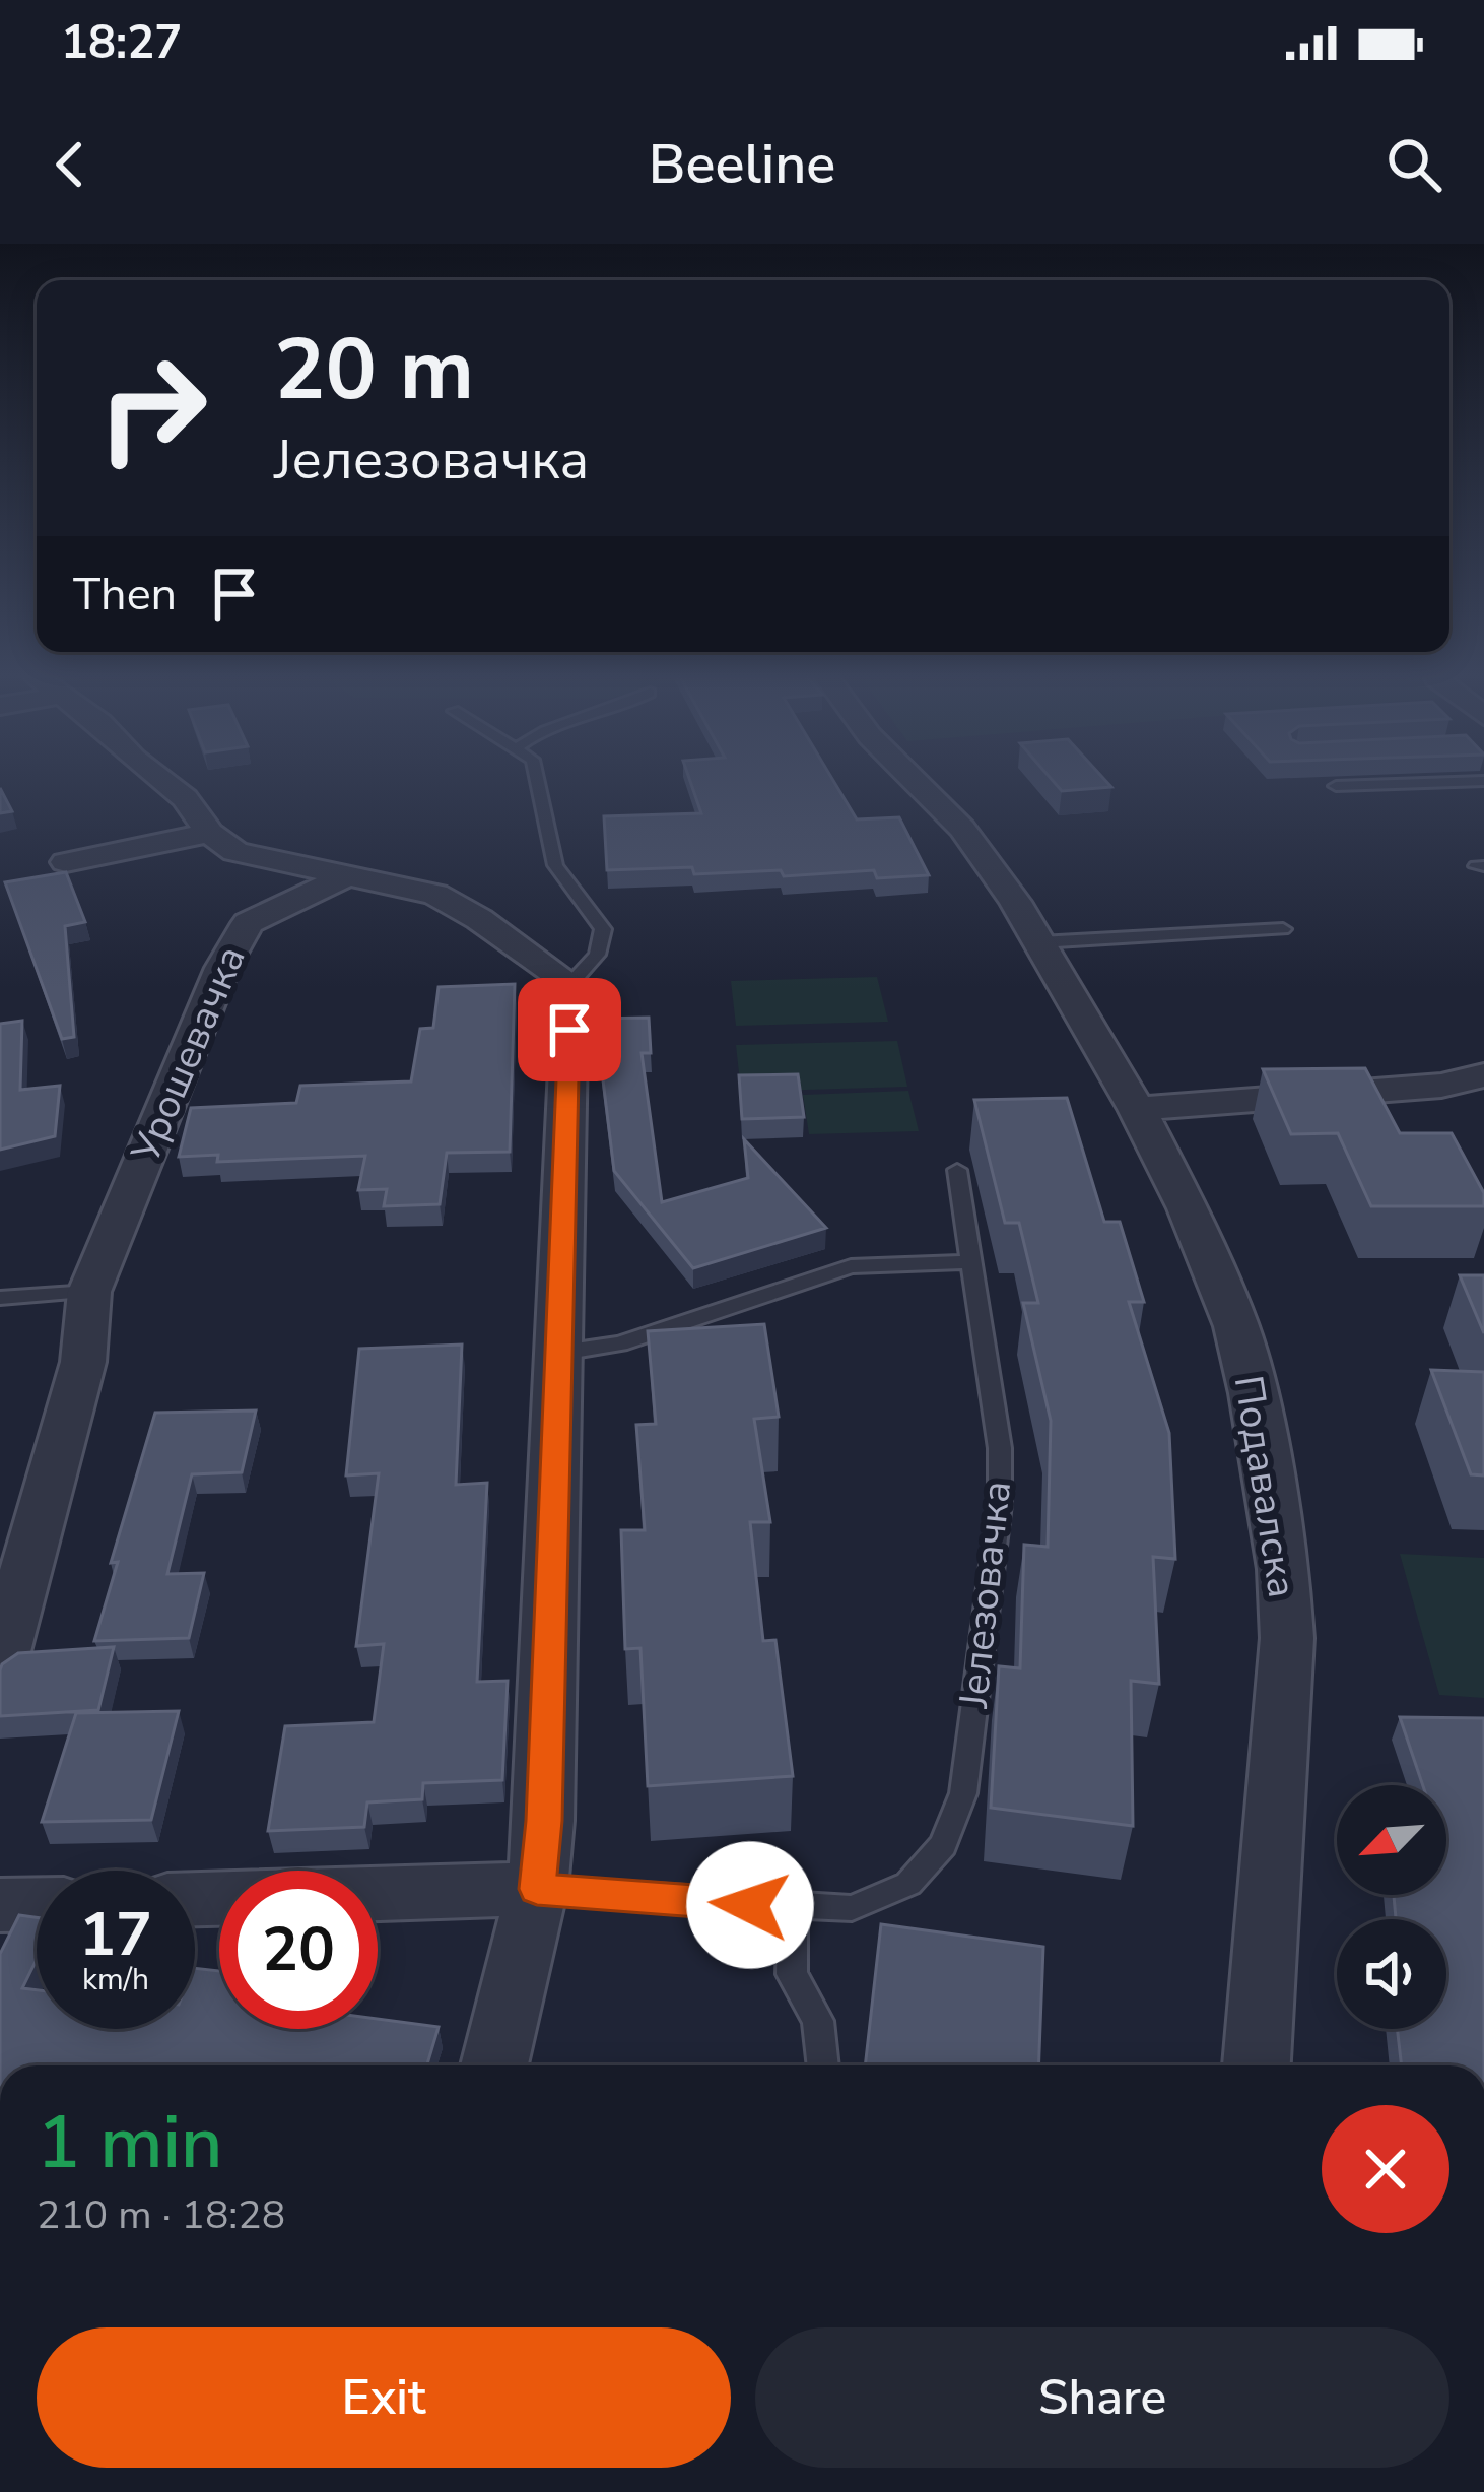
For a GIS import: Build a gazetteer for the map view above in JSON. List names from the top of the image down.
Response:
{
  "streets": {
    "street": ["Урошевачка", "Подавалска"],
    "lane": ["Јелезовачка"]
  },
  "north": "bottom left",
  "page": {
    "status": "18:27",
    "header": "Beeline",
    "turn": ["20 m", "Јелезовачка"],
    "then": "Then",
    "speed": "17 km/h",
    "limit": "20",
    "heading": ["1 min", "210 m · 18:28"],
    "buttons": ["Exit", "Share"]
  }
}
